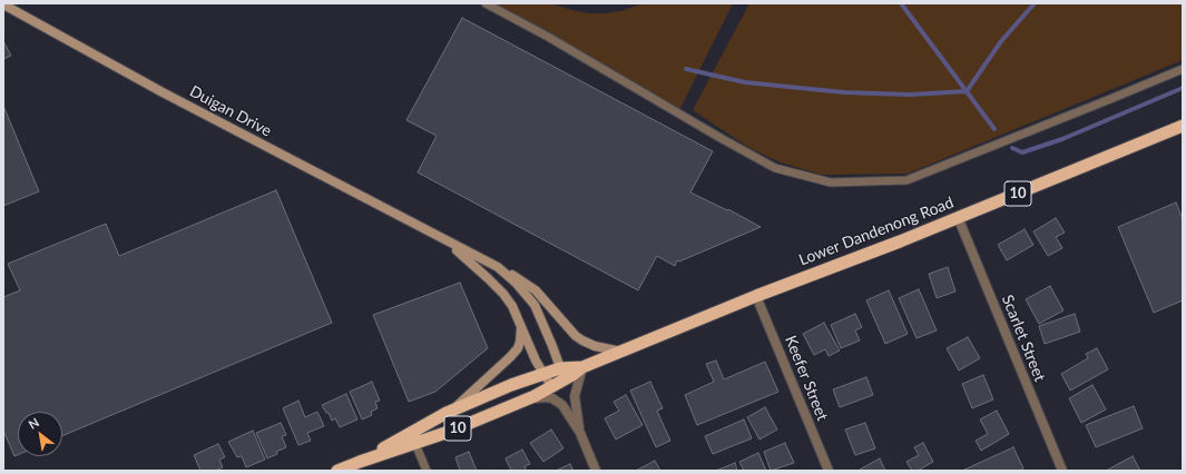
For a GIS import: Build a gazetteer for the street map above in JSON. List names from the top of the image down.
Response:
{
  "streets": {
    "highway": ["10", "Lower Dandenong Road"],
    "main road": ["Duigan Drive"],
    "street": ["Scarlet Street", "Keefer Street"]
  },
  "crossings": [
    ["Duigan Drive", "Lower Dandenong Road"],
    ["Lower Dandenong Road", "Scarlet Street"],
    ["Lower Dandenong Road", "Keefer Street"]
  ],
  "north": "top left"
}
